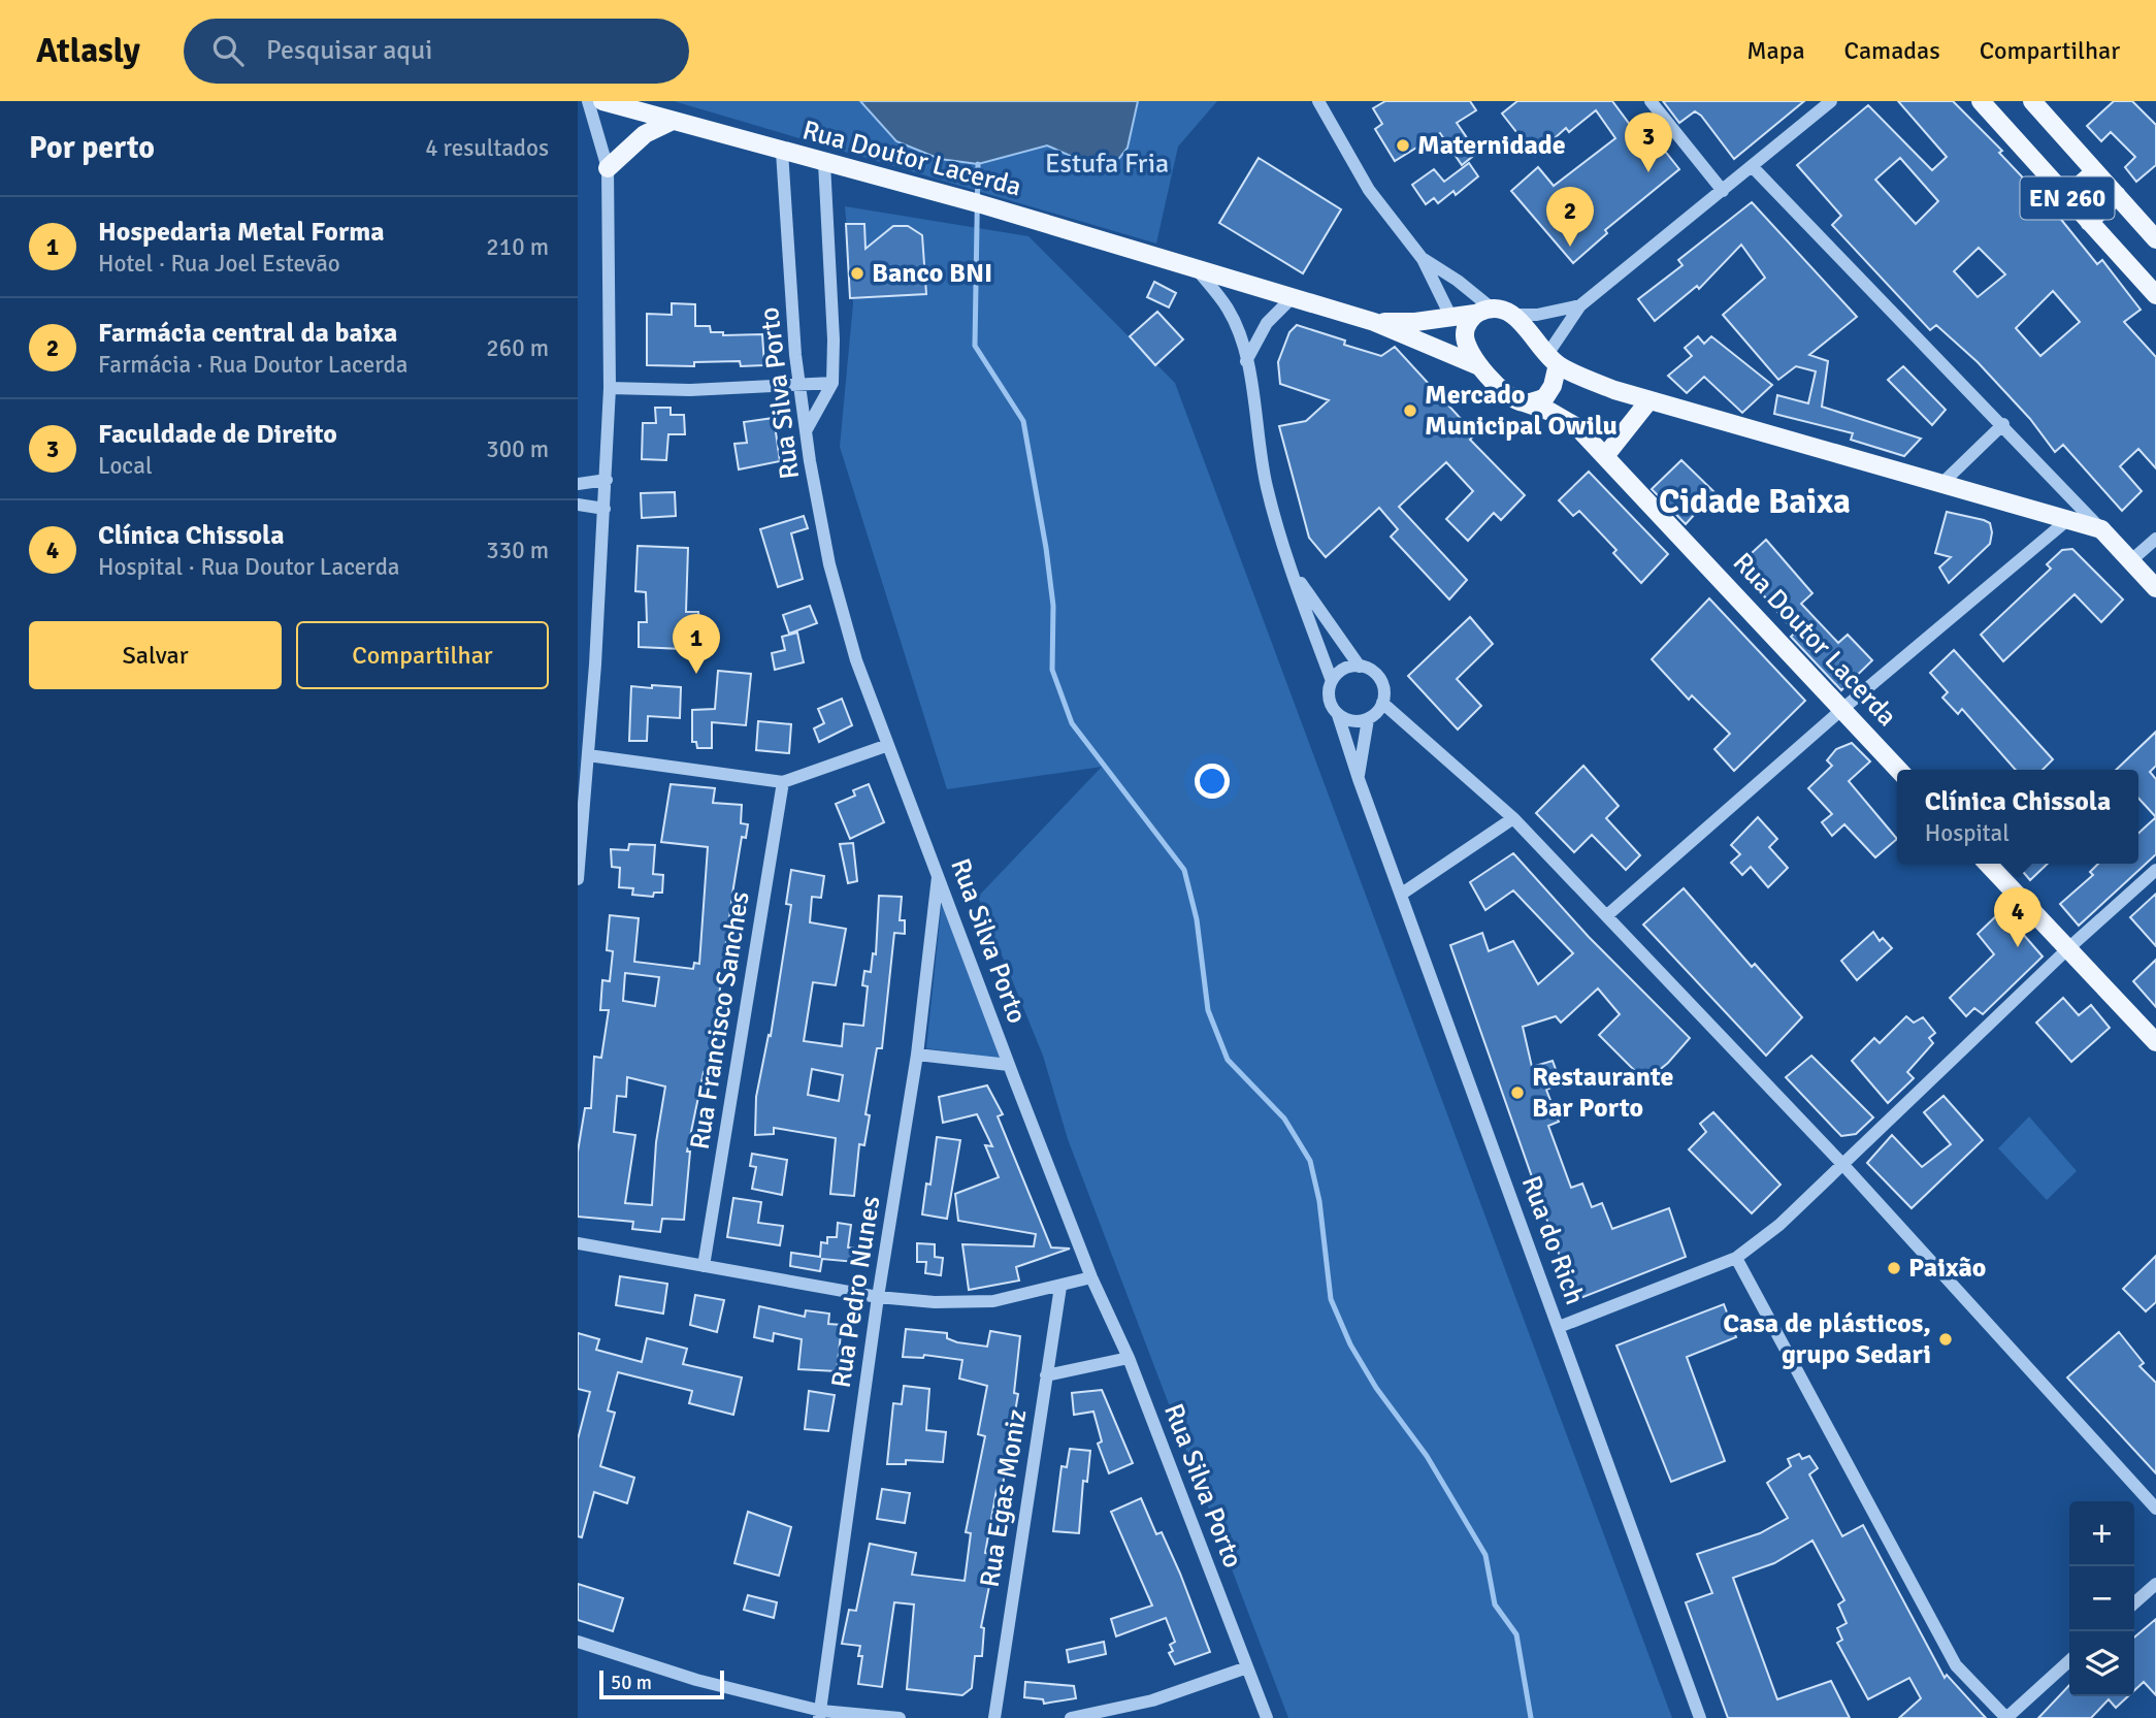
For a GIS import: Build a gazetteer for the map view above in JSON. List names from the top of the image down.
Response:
{
  "streets": {
    "main road": ["Rua Doutor Lacerda", "EN 260"],
    "street": [
      "Rua Silva Porto",
      "Rua Francisco Sanches",
      "Rua do Rich",
      "Rua Pedro Nunes",
      "Rua Egas Moniz"
    ]
  },
  "crossings": [
    ["Rua Doutor Lacerda", "Rua Silva Porto"],
    ["Rua Silva Porto", "Rua Pedro Nunes"]
  ],
  "districts": ["Cidade Baixa"],
  "parks": ["Estufa Fria"],
  "places": [
    "Maternidade",
    "Banco BNI",
    "Mercado Municipal Owilu",
    "Restaurante Bar Porto",
    "Paixão",
    "Casa de plásticos, grupo Sedari"
  ],
  "scale_bar": "50 m",
  "page": {
    "header": "Atlasly",
    "search": "Pesquisar aqui",
    "nav": ["Mapa", "Camadas", "Compartilhar"],
    "heading": ["Por perto", "4 resultados"],
    "pins": [
      "3",
      "2",
      "1",
      "4"
    ],
    "list": [
      {
        "mark": "1",
        "name": "Hospedaria Metal Forma",
        "note": "Hotel · Rua Joel Estevão",
        "value": "210 m"
      },
      {
        "mark": "2",
        "name": "Farmácia central da baixa",
        "note": "Farmácia · Rua Doutor Lacerda",
        "value": "260 m"
      },
      {
        "mark": "3",
        "name": "Faculdade de Direito",
        "note": "Local",
        "value": "300 m"
      },
      {
        "mark": "4",
        "name": "Clínica Chissola",
        "note": "Hospital · Rua Doutor Lacerda",
        "value": "330 m"
      }
    ],
    "buttons": ["Salvar", "Compartilhar"],
    "popup": ["Clínica Chissola", "Hospital"],
    "map_buttons": ["+", "−"],
    "scale": "50 m"
  }
}
